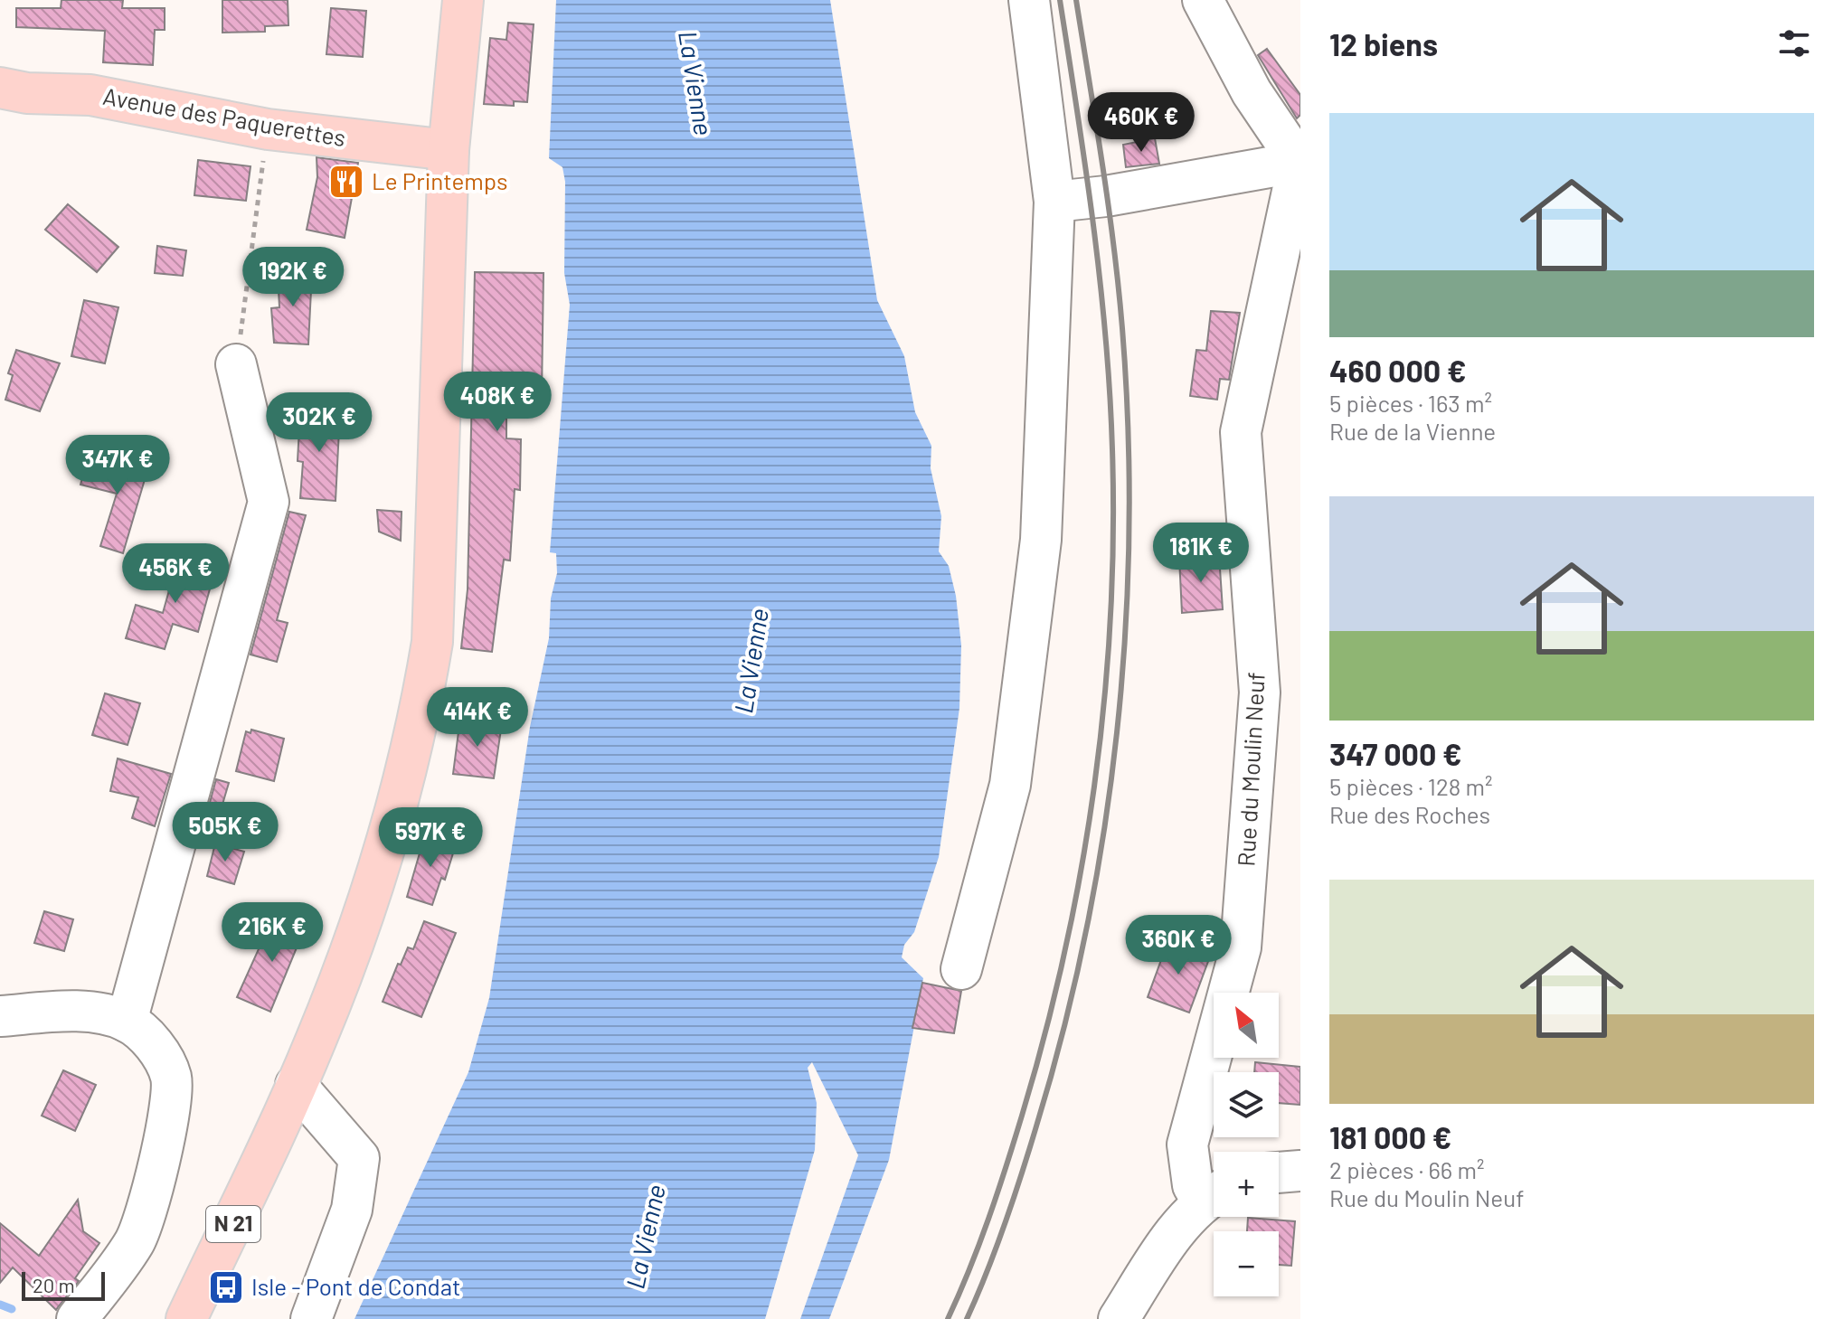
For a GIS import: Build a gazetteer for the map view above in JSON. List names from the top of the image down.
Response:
{
  "streets": {
    "main road": ["Avenue des Paquerettes", "N 21"],
    "street": ["Rue du Moulin Neuf"]
  },
  "crossings": [
    ["Avenue des Paquerettes", "N 21"]
  ],
  "water": ["La Vienne"],
  "places": {
    "restaurant": ["Le Printemps"],
    "bus stop": ["Isle - Pont de Condat"]
  },
  "scale_bar": "20 m",
  "north": "top left",
  "page": {
    "heading": "12 biens",
    "list": [
      {
        "name": "460 000 €",
        "note": "5 pièces · 163 m² · Rue de la Vienne"
      },
      {
        "name": "347 000 €",
        "note": "5 pièces · 128 m² · Rue des Roches"
      },
      {
        "name": "181 000 €",
        "note": "2 pièces · 66 m² · Rue du Moulin Neuf"
      }
    ],
    "price": [
      "460K €",
      "192K €",
      "408K €",
      "302K €",
      "347K €",
      "181K €",
      "456K €",
      "414K €",
      "505K €",
      "597K €",
      "216K €",
      "360K €"
    ],
    "map_buttons": ["+", "−"],
    "scale": "20 m"
  }
}
